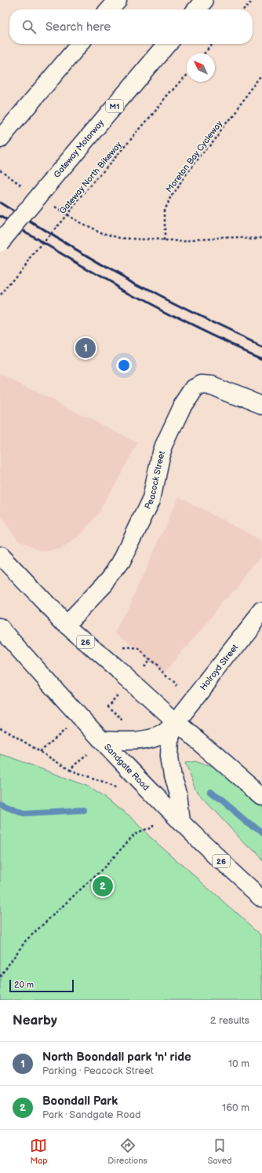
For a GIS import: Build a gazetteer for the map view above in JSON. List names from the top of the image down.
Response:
{
  "streets": {
    "main road": [
      "M1",
      "Gateway Motorway",
      "Peacock Street",
      "26",
      "Holroyd Street",
      "Sandgate Road"
    ],
    "path": ["Moreton Bay Cycleway", "Gateway North Bikeway"]
  },
  "crossings": [
    ["Peacock Street", "26"],
    ["26", "Holroyd Street"]
  ],
  "scale_bar": "20 m",
  "north": "top left",
  "page": {
    "search": "Search here",
    "pins": ["1", "2"],
    "scale": "20 m",
    "heading": ["Nearby", "2 results"],
    "list": [
      {
        "mark": "1",
        "name": "North Boondall park 'n' ride",
        "note": "Parking · Peacock Street",
        "value": "10 m"
      },
      {
        "mark": "2",
        "name": "Boondall Park",
        "note": "Park · Sandgate Road",
        "value": "160 m"
      }
    ],
    "nav": ["Map", "Directions", "Saved"]
  }
}
